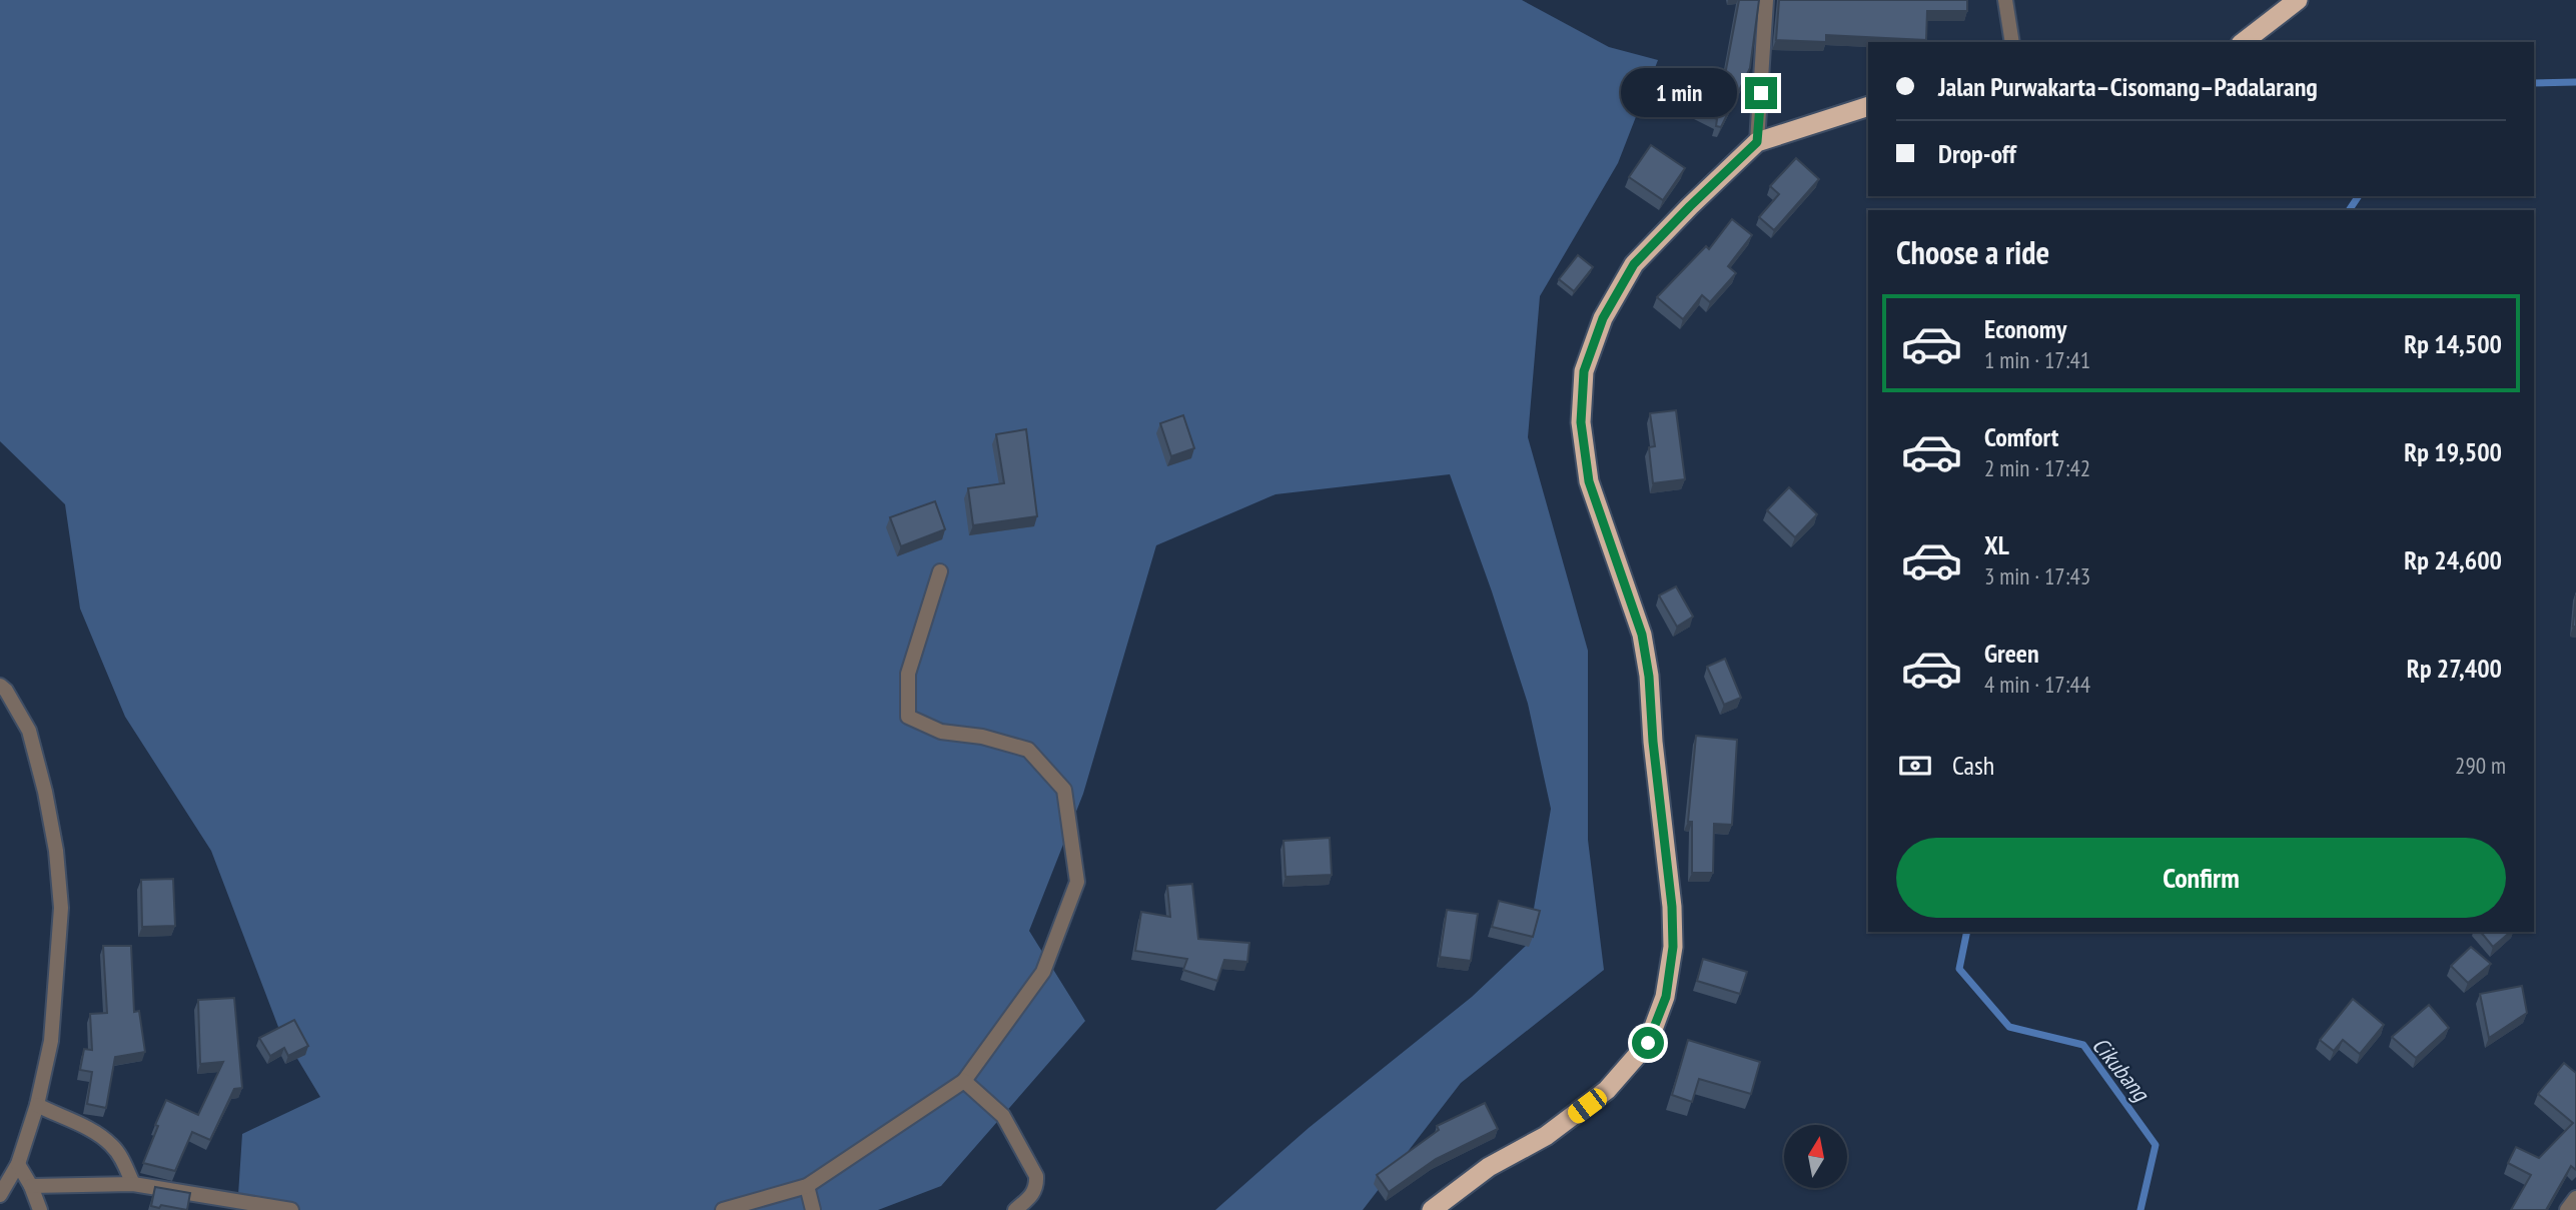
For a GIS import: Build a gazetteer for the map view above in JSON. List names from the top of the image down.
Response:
{
  "water": ["Cikubang"],
  "north": "top",
  "page": {
    "banner": ["Jalan Purwakarta–Cisomang–Padalarang", "Drop-off"],
    "bubble": "1 min",
    "heading": "Choose a ride",
    "list": [
      {
        "name": "Economy",
        "note": "1 min · 17:41",
        "value": "Rp 14,500"
      },
      {
        "name": "Comfort",
        "note": "2 min · 17:42",
        "value": "Rp 19,500"
      },
      {
        "name": "XL",
        "note": "3 min · 17:43",
        "value": "Rp 24,600"
      },
      {
        "name": "Green",
        "note": "4 min · 17:44",
        "value": "Rp 27,400"
      }
    ],
    "pay": ["Cash", "290 m"],
    "buttons": "Confirm"
  }
}
